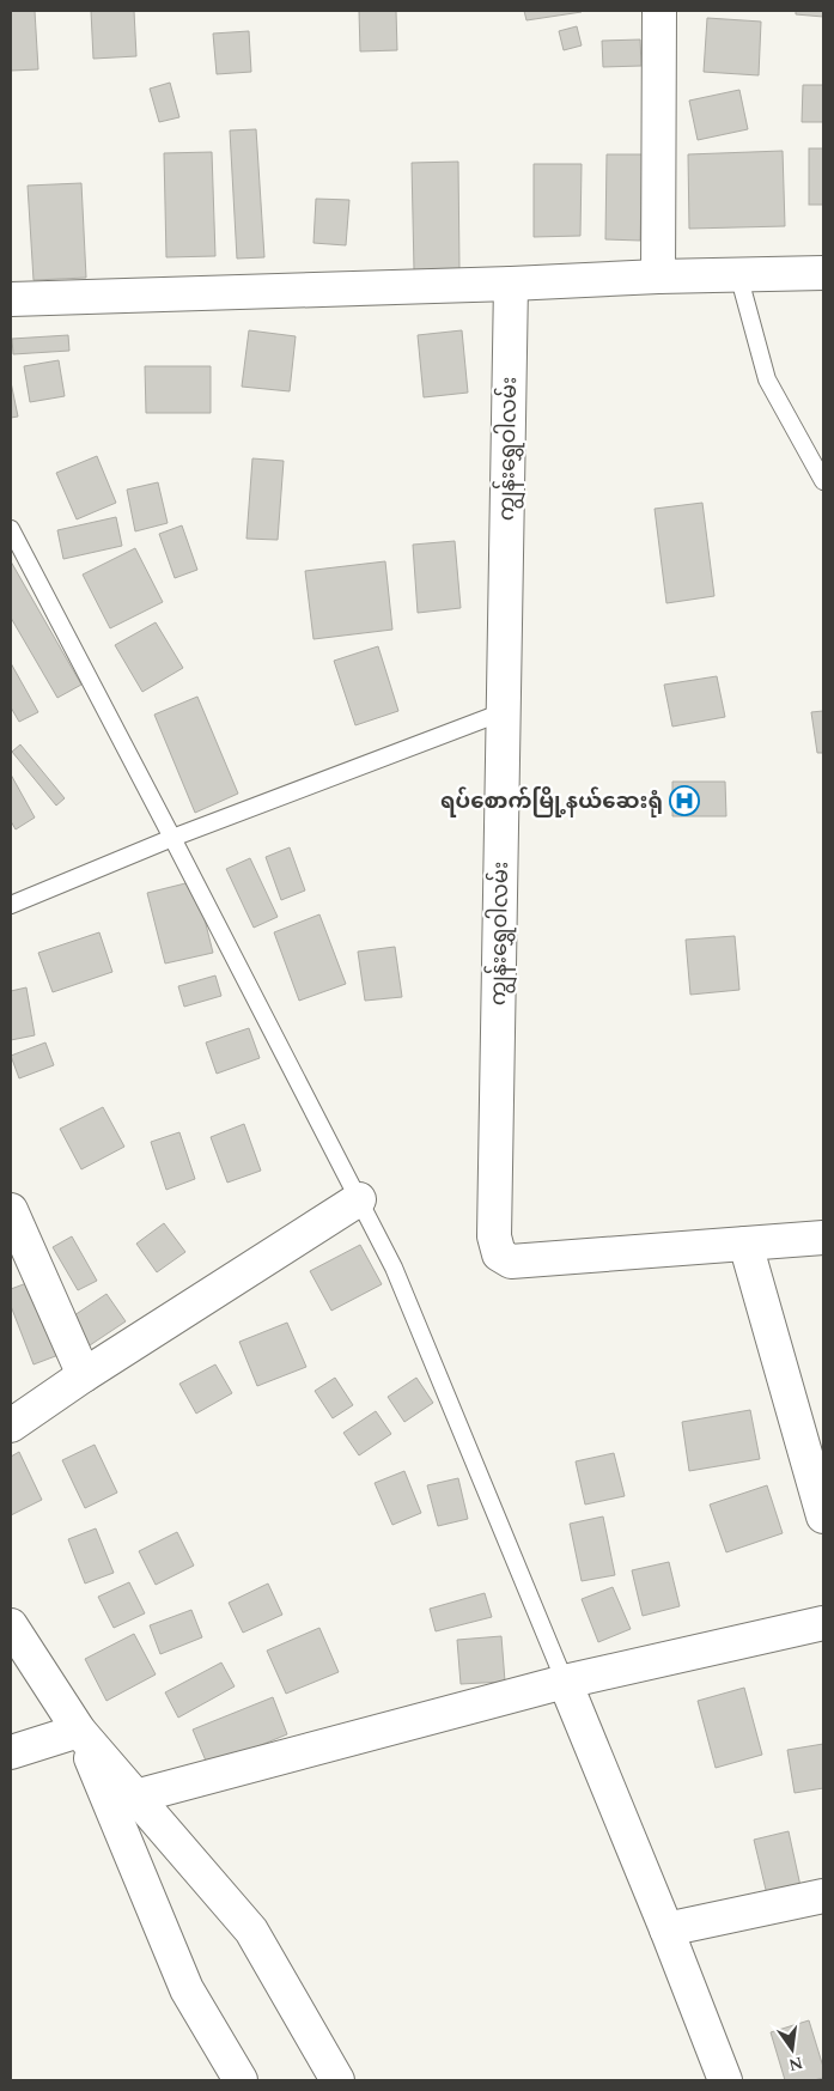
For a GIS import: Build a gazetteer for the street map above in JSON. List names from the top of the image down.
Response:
{
  "streets": {
    "main road": ["ကျွန်းရွှေဝါလမ်း"]
  },
  "places": {
    "hospital": ["ရပ်စောက်မြို့နယ်ဆေးရုံ"]
  },
  "north": "bottom"
}
